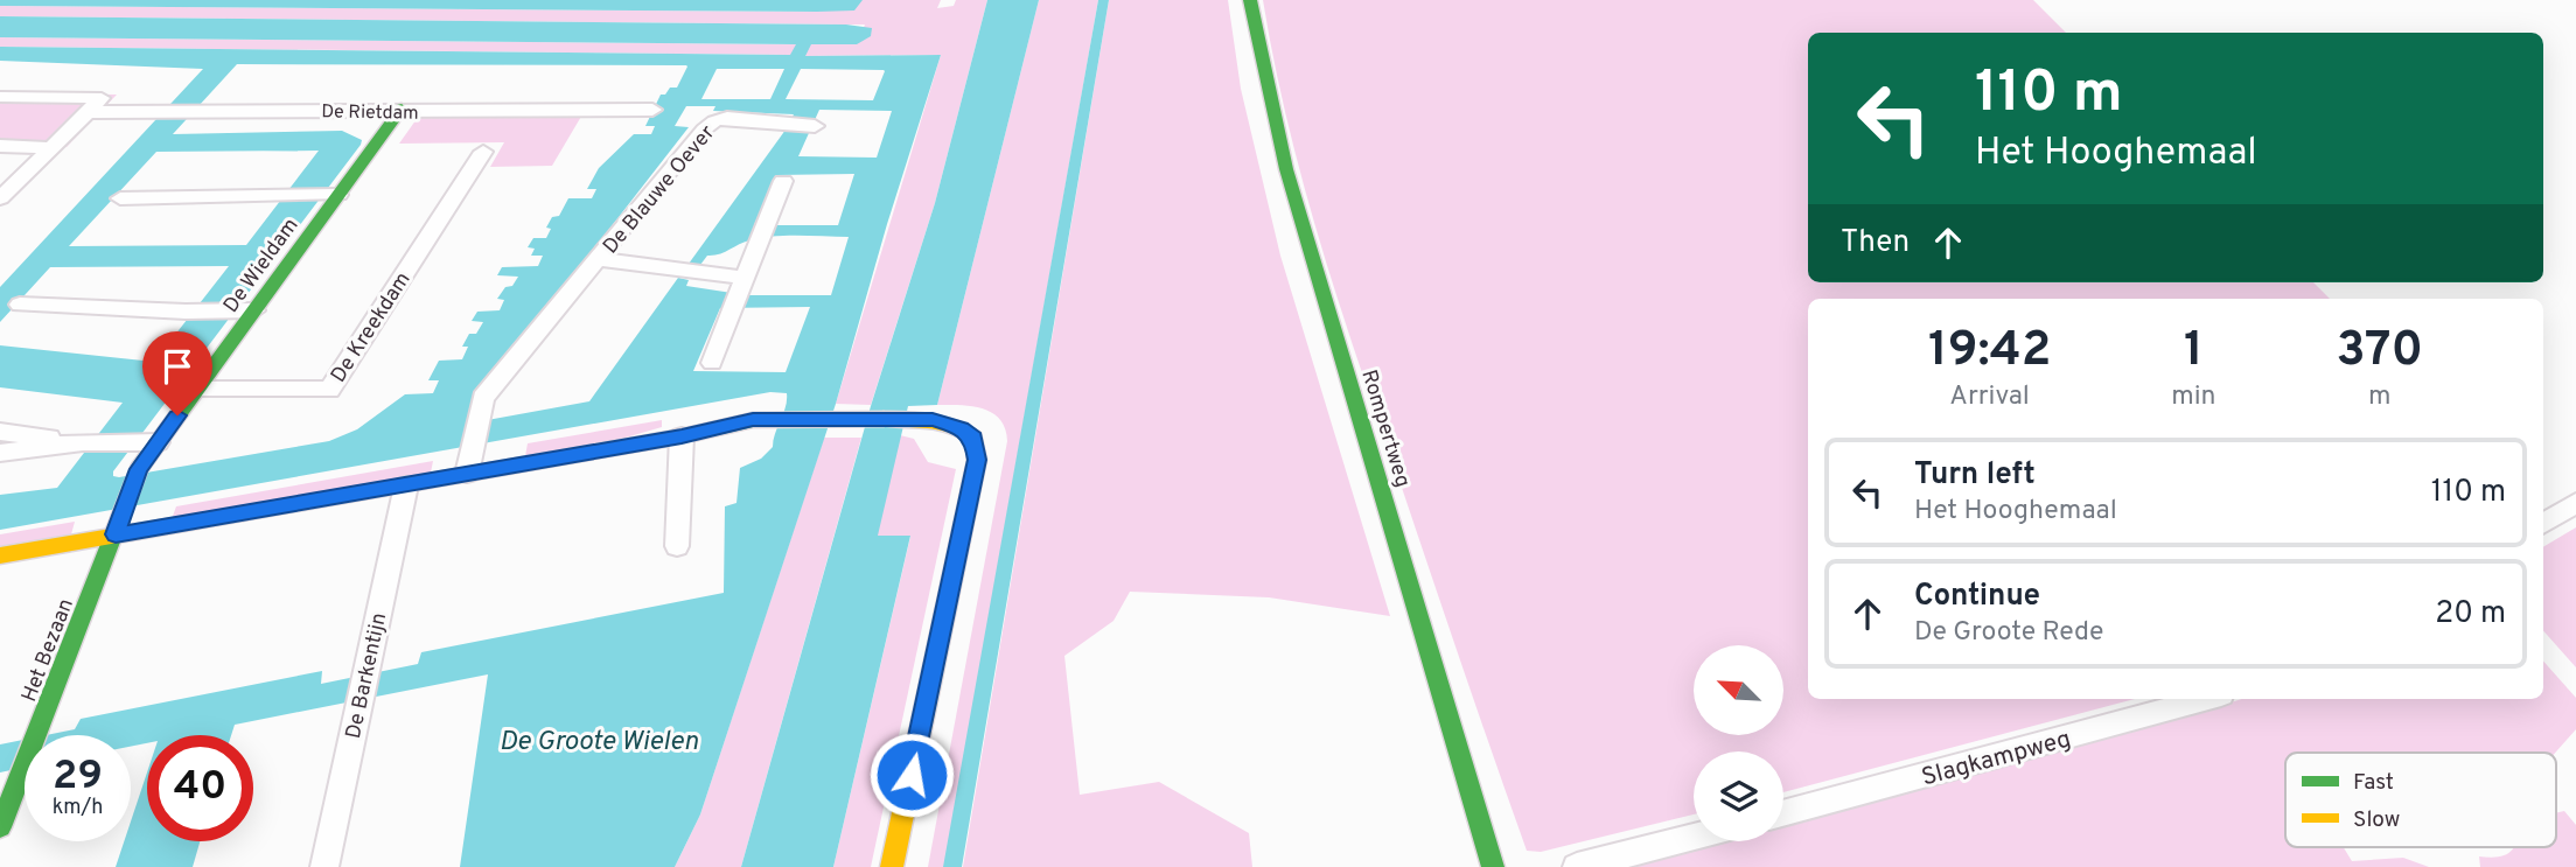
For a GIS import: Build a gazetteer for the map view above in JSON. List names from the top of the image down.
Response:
{
  "streets": {
    "street": [
      "De Rietdam",
      "De Blauwe Oever",
      "De Wieldam",
      "De Kreekdam",
      "Rompertweg",
      "Het Bezaan",
      "De Barkentijn",
      "Slagkampweg"
    ]
  },
  "crossings": [
    ["De Rietdam", "De Wieldam"],
    ["De Wieldam", "De Kreekdam"],
    ["De Wieldam", "Het Bezaan"]
  ],
  "water": ["De Groote Wielen"],
  "legend": ["Fast", "Slow"],
  "north": "top left",
  "page": {
    "turn": ["110 m", "Het Hooghemaal"],
    "then": "Then",
    "eta": [
      "19:42",
      "Arrival",
      "1",
      "min",
      "370",
      "m"
    ],
    "list": [
      {
        "name": "Turn left",
        "note": "Het Hooghemaal",
        "value": "110 m"
      },
      {
        "name": "Continue",
        "note": "De Groote Rede",
        "value": "20 m"
      }
    ],
    "speed": "29 km/h",
    "limit": "40"
  }
}
